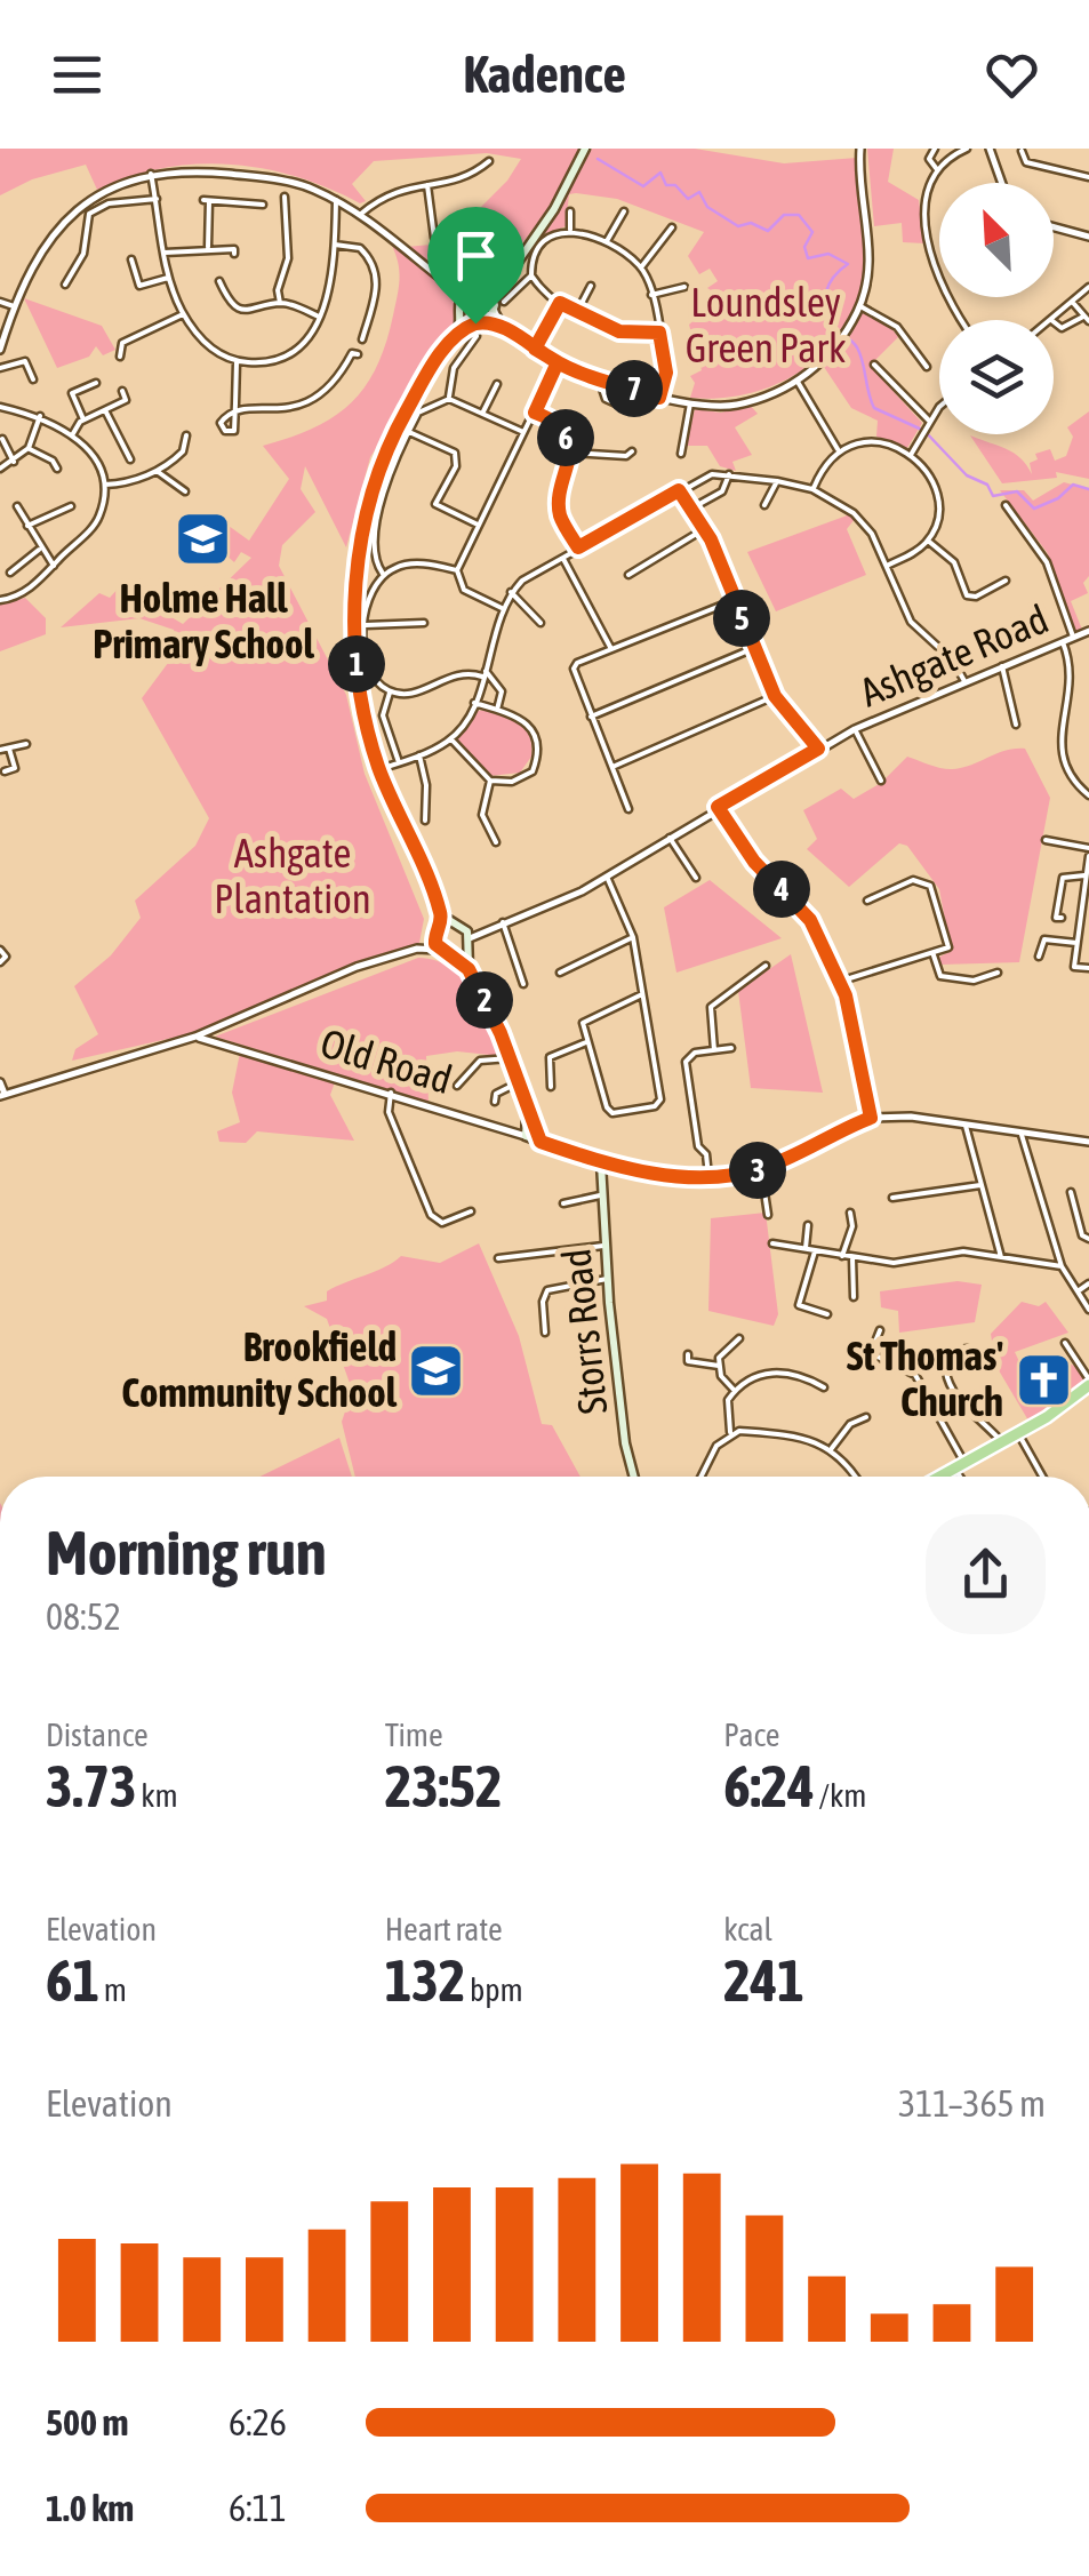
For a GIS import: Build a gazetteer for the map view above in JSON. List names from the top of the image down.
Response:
{
  "streets": {
    "main road": ["Old Road", "Storrs Road"],
    "street": ["Ashgate Road"]
  },
  "crossings": [
    ["Old Road", "Storrs Road"]
  ],
  "parks": ["Loundsley Green Park", "Ashgate Plantation"],
  "places": {
    "school or university": ["Holme Hall Primary School", "Brookfield Community School"],
    "church": ["St Thomas' Church"]
  },
  "north": "top left",
  "page": {
    "header": "Kadence",
    "pins": [
      "7",
      "6",
      "5",
      "1",
      "4",
      "2",
      "3"
    ],
    "heading": ["Morning run", "08:52"],
    "stats": [
      ["Distance", "3.73 km"],
      ["Time", "23:52"],
      ["Pace", "6:24 /km"],
      ["Elevation", "61 m"],
      ["Heart rate", "132 bpm"],
      ["kcal", "241"]
    ],
    "chart": ["Elevation", "311–365 m"],
    "list": [
      {
        "name": "500 m",
        "note": "6:26"
      },
      {
        "name": "1.0 km",
        "note": "6:11"
      }
    ]
  }
}
